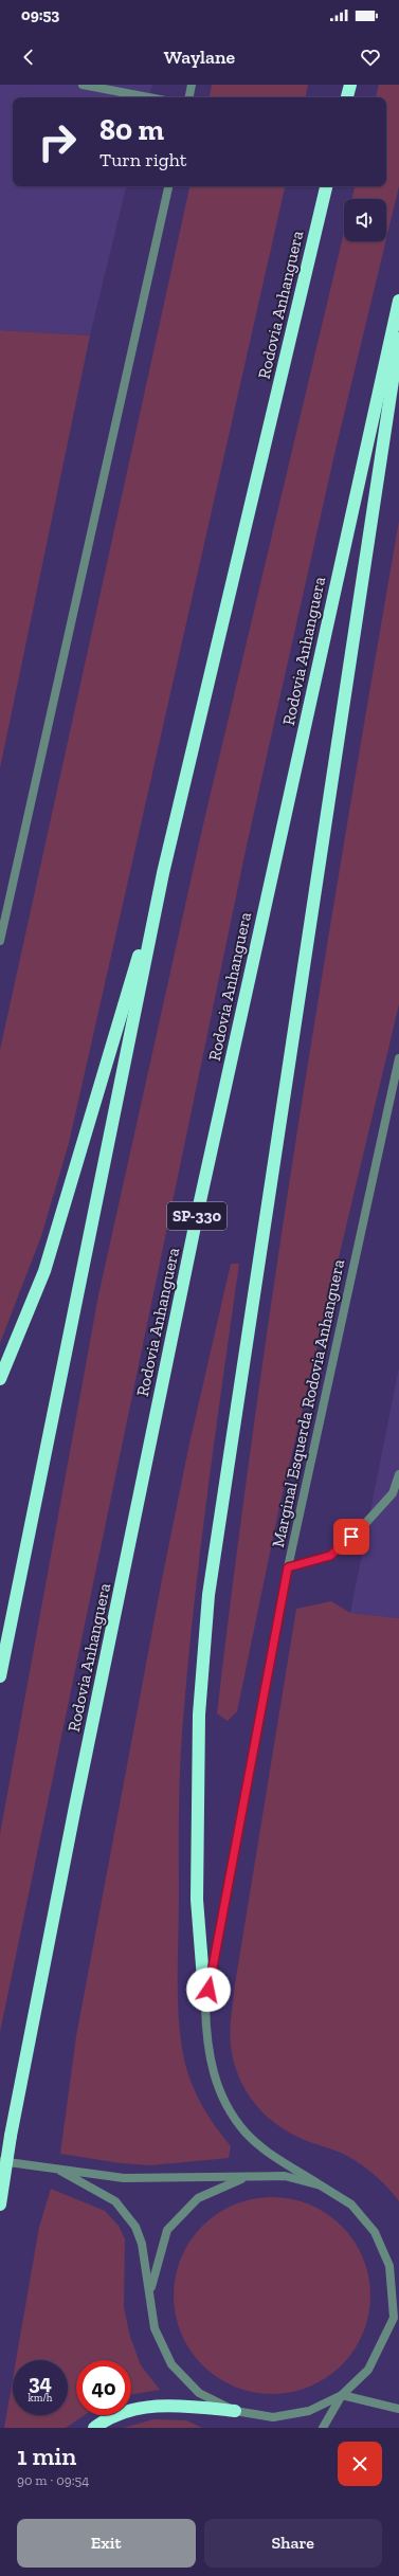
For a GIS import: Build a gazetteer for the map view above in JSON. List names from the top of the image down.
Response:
{
  "streets": {
    "highway": ["Rodovia Anhanguera", "SP-330"],
    "street": ["Marginal Esquerda Rodovia Anhanguera"]
  },
  "page": {
    "status": "09:53",
    "header": "Waylane",
    "turn": ["80 m", "Turn right"],
    "speed": "34 km/h",
    "limit": "40",
    "heading": ["1 min", "90 m · 09:54"],
    "buttons": ["Exit", "Share"]
  }
}
